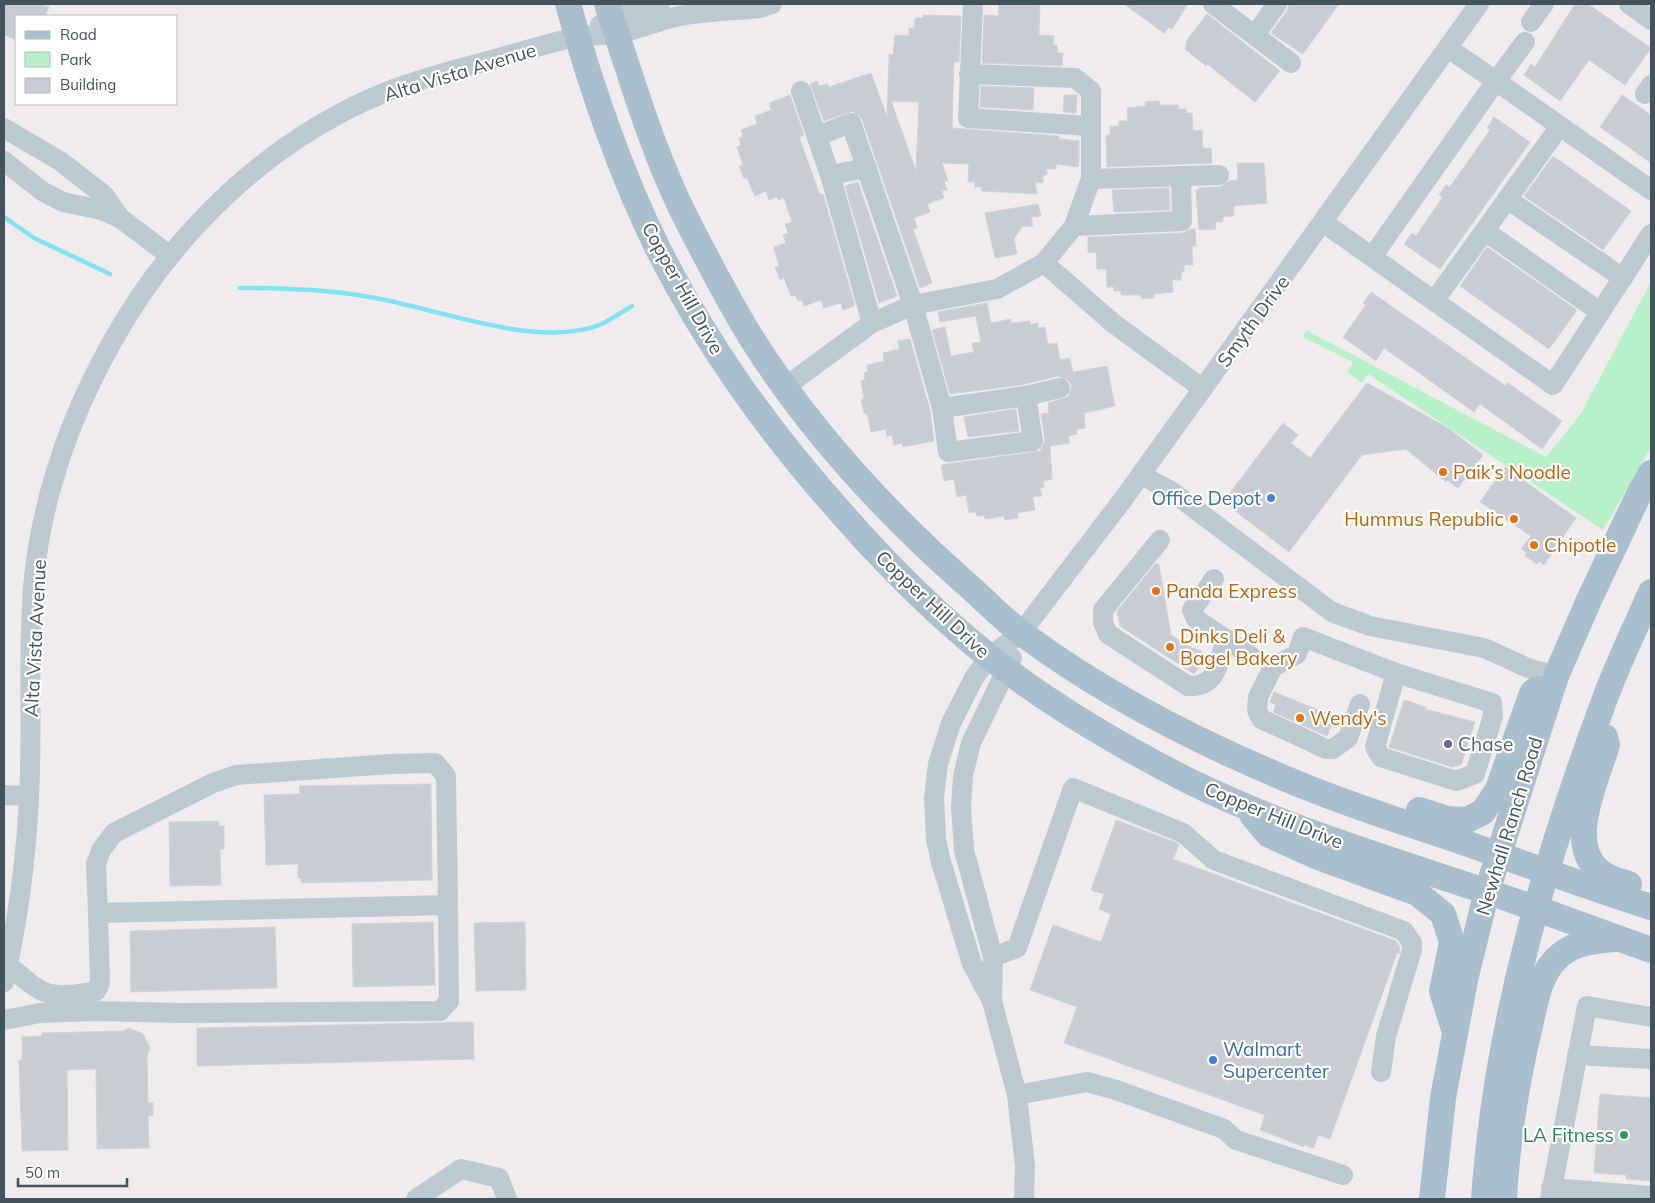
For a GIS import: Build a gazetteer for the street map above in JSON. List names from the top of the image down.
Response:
{
  "streets": {
    "main road": ["Copper Hill Drive", "Newhall Ranch Road"],
    "street": ["Alta Vista Avenue", "Smyth Drive"]
  },
  "crossings": [
    ["Alta Vista Avenue", "Copper Hill Drive"],
    ["Copper Hill Drive", "Smyth Drive"],
    ["Copper Hill Drive", "Newhall Ranch Road"]
  ],
  "places": [
    "Paik’s Noodle",
    "Office Depot",
    "Hummus Republic",
    "Chipotle",
    "Panda Express",
    "Dinks Deli & Bagel Bakery",
    "Wendy's",
    "Chase",
    "Walmart Supercenter",
    "LA Fitness"
  ],
  "legend": ["Road", "Park", "Building"],
  "scale_bar": "50 m"
}
